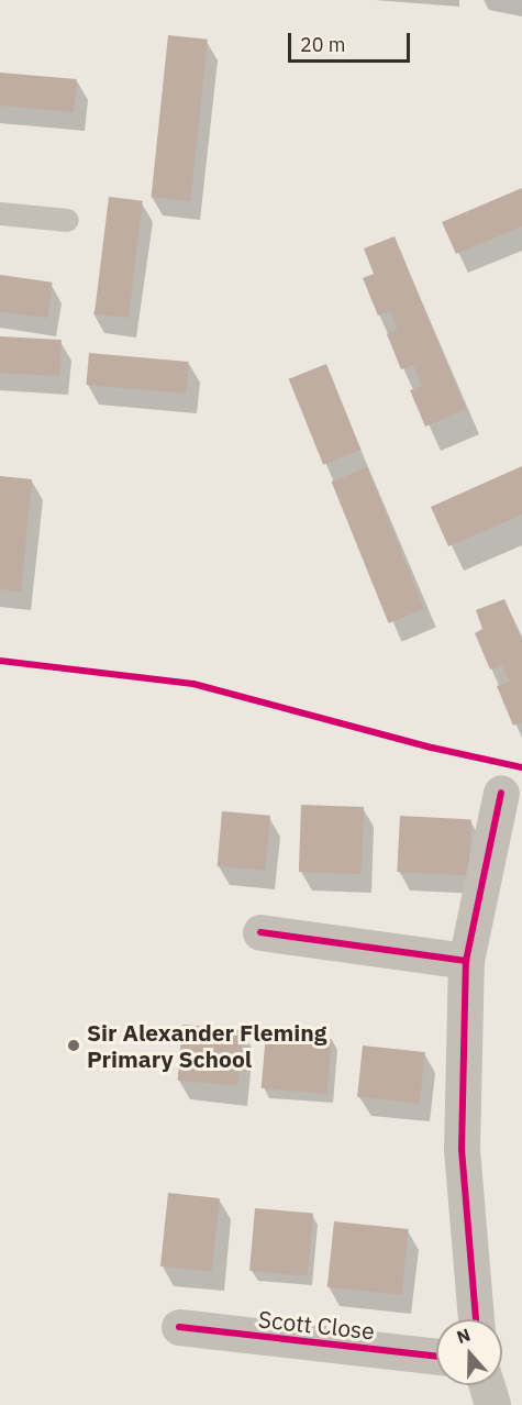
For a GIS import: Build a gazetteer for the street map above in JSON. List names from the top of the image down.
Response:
{
  "streets": {
    "street": ["Scott Close"]
  },
  "places": ["Sir Alexander Fleming Primary School"],
  "scale_bar": "20 m",
  "north": "top"
}
